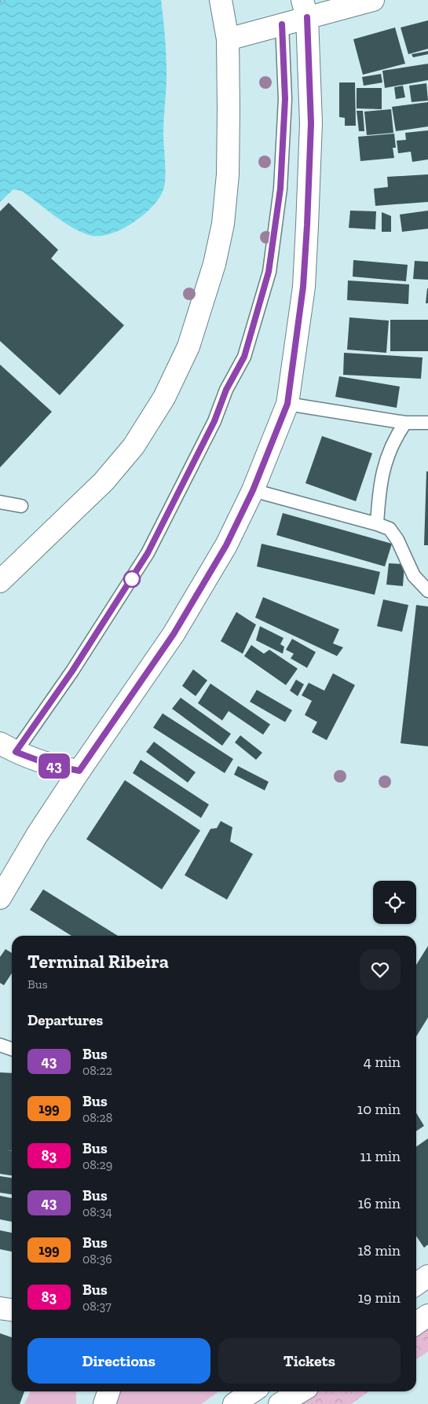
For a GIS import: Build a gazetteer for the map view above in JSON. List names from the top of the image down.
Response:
{
  "lines": ["bus line 43"],
  "page": {
    "on_map": "43",
    "heading": [
      ["Terminal Ribeira", "Bus"],
      "Departures"
    ],
    "list": [
      {
        "mark": "43",
        "name": "Bus",
        "note": "08:22",
        "value": "4 min"
      },
      {
        "mark": "199",
        "name": "Bus",
        "note": "08:28",
        "value": "10 min"
      },
      {
        "mark": "83",
        "name": "Bus",
        "note": "08:29",
        "value": "11 min"
      },
      {
        "mark": "43",
        "name": "Bus",
        "note": "08:34",
        "value": "16 min"
      },
      {
        "mark": "199",
        "name": "Bus",
        "note": "08:36",
        "value": "18 min"
      },
      {
        "mark": "83",
        "name": "Bus",
        "note": "08:37",
        "value": "19 min"
      }
    ],
    "buttons": ["Directions", "Tickets"]
  }
}
